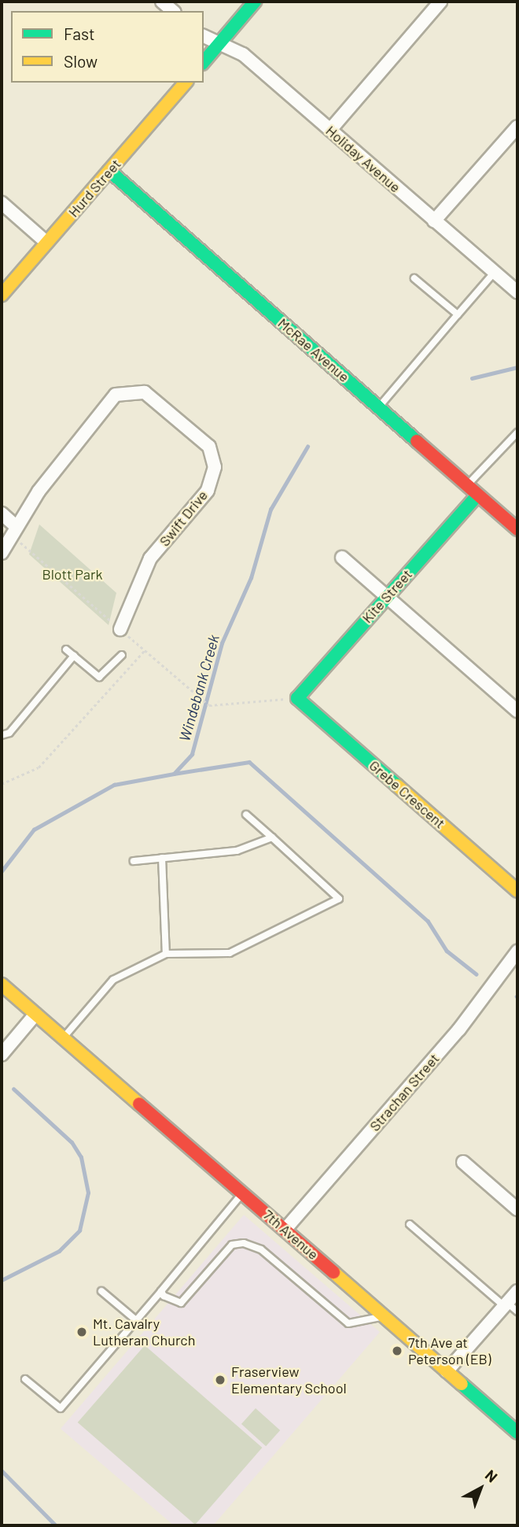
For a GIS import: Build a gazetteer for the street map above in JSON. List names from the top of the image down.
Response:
{
  "streets": {
    "street": [
      "Holiday Avenue",
      "Hurd Street",
      "McRae Avenue",
      "Swift Drive",
      "Kite Street",
      "Grebe Crescent",
      "Strachan Street",
      "7th Avenue"
    ]
  },
  "crossings": [
    ["Hurd Street", "McRae Avenue"],
    ["McRae Avenue", "Kite Street"],
    ["Kite Street", "Grebe Crescent"],
    ["Strachan Street", "7th Avenue"]
  ],
  "water": ["Windebank Creek"],
  "parks": ["Blott Park"],
  "places": ["Mt. Cavalry Lutheran Church", "7th Ave at Peterson (EB)", "Fraserview Elementary School"],
  "legend": ["Fast", "Slow"],
  "north": "top right"
}
